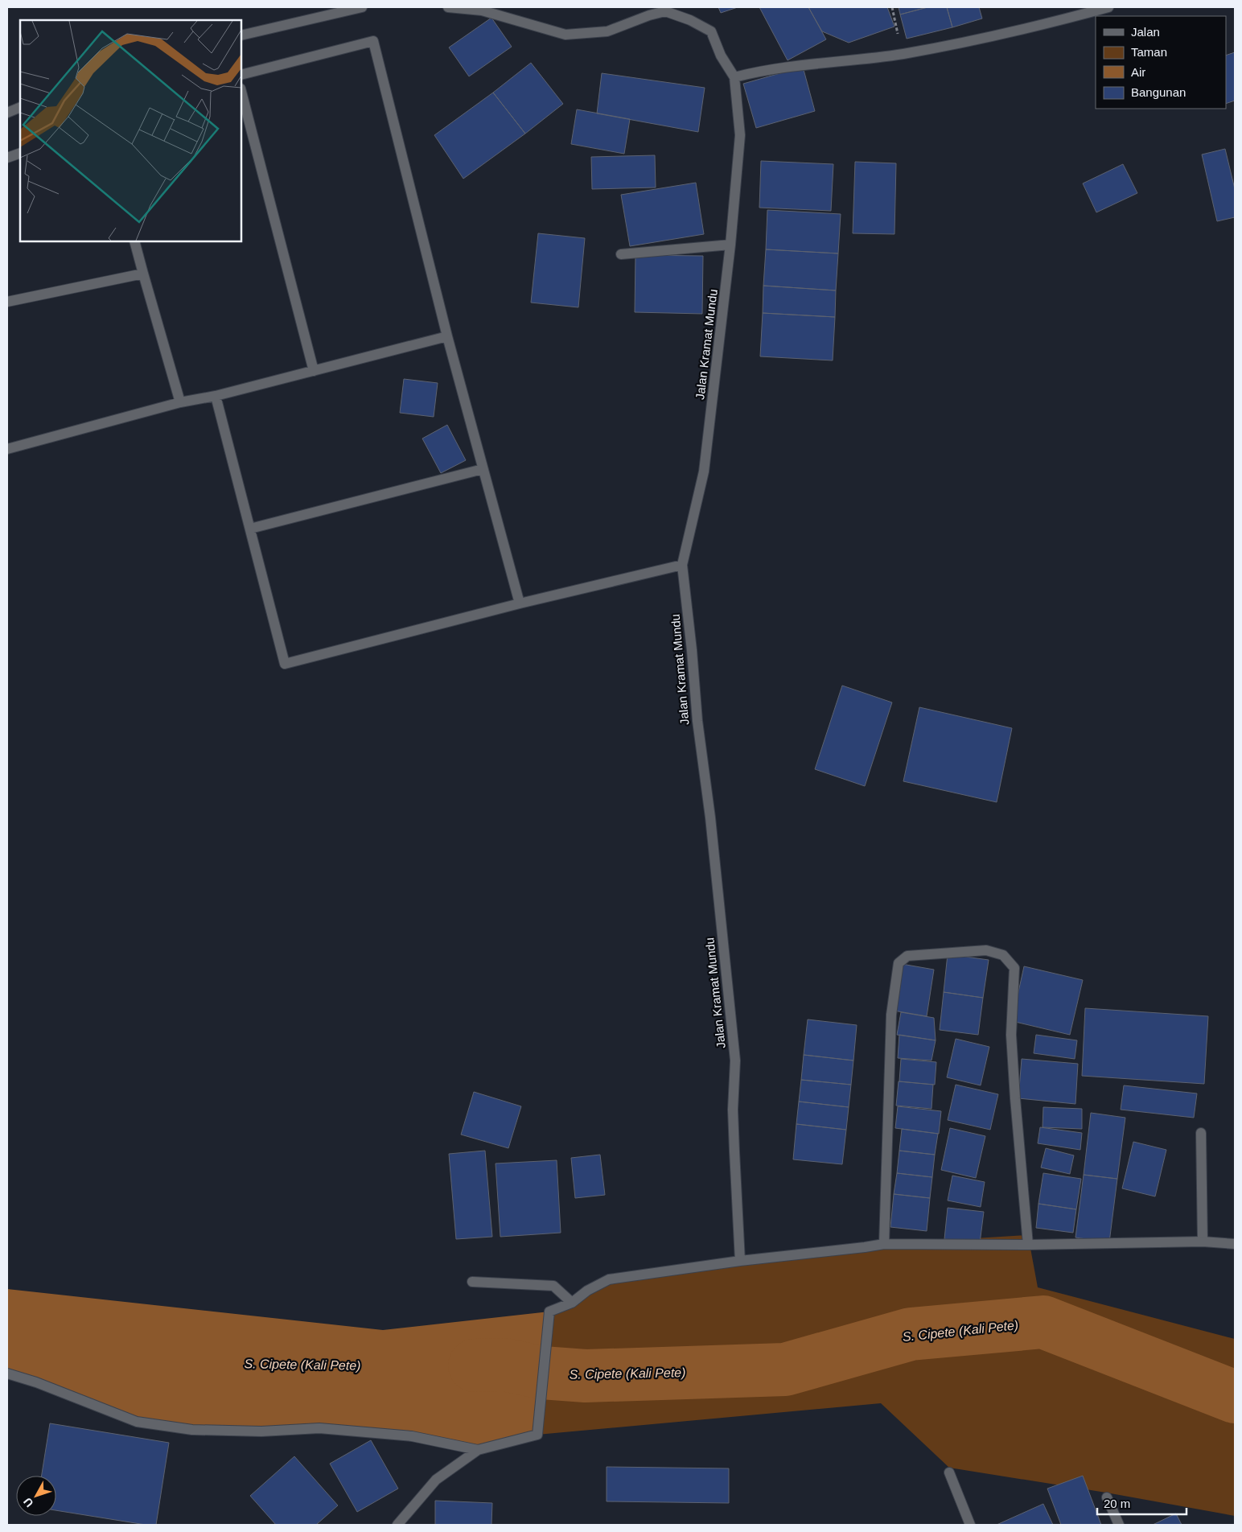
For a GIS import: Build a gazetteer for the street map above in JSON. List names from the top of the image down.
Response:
{
  "streets": {
    "street": ["Jalan Kramat Mundu"]
  },
  "water": ["S. Cipete (Kali Pete)"],
  "legend": [
    "Jalan",
    "Taman",
    "Air",
    "Bangunan"
  ],
  "scale_bar": "20 m",
  "north": "bottom left"
}
